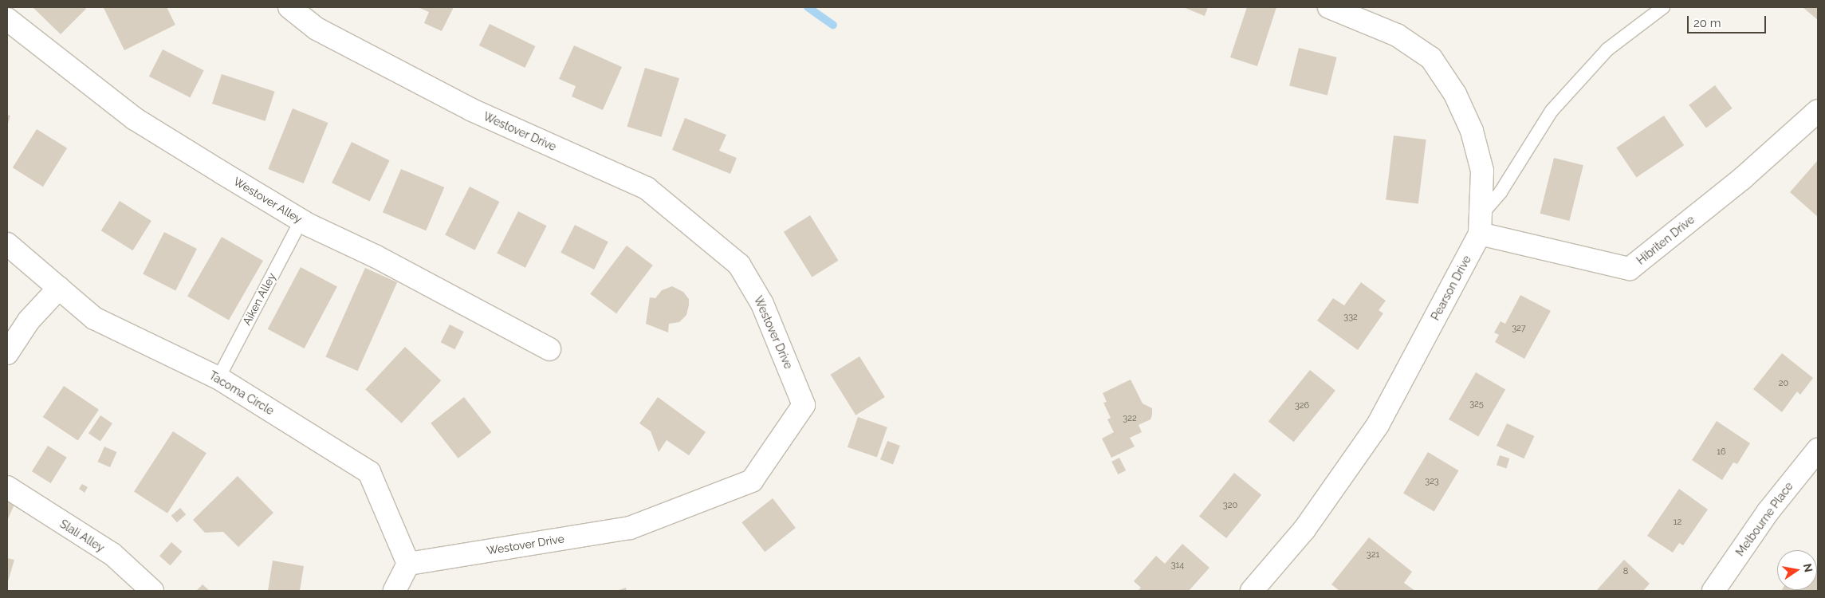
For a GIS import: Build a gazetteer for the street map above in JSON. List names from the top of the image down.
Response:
{
  "streets": {
    "street": [
      "Westover Drive",
      "Westover Alley",
      "Hibriten Drive",
      "Pearson Drive",
      "Tacoma Circle",
      "Melbourne Place",
      "Slali Alley"
    ],
    "lane": ["Aiken Alley"]
  },
  "crossings": [
    ["Westover Drive", "Tacoma Circle"],
    ["Westover Alley", "Aiken Alley"],
    ["Hibriten Drive", "Pearson Drive"],
    ["Aiken Alley", "Tacoma Circle"]
  ],
  "house_numbers": [
    "332",
    "327",
    "20",
    "325",
    "326",
    "322",
    "16",
    "323",
    "320",
    "12",
    "321",
    "314",
    "8"
  ],
  "scale_bar": "20 m",
  "north": "right"
}
